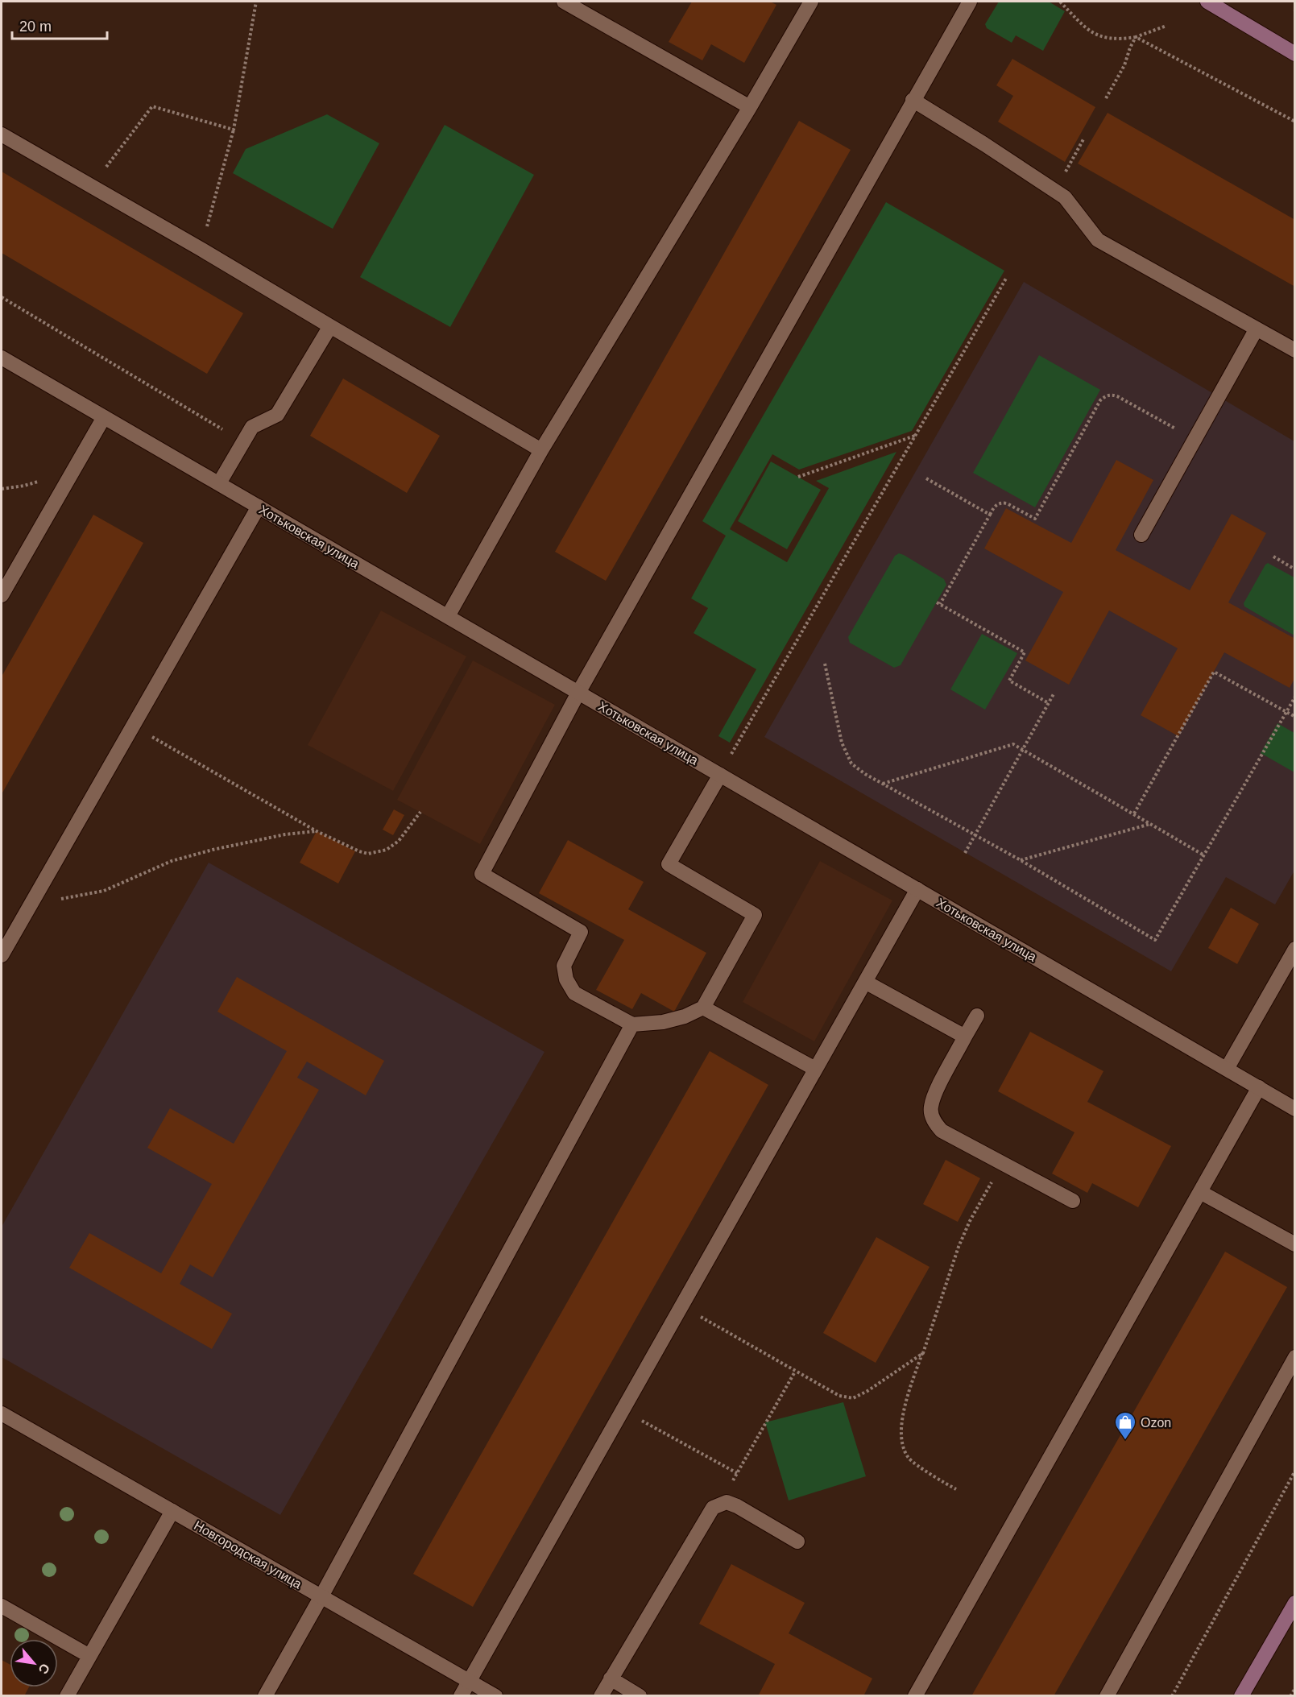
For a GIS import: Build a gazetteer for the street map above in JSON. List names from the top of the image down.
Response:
{
  "streets": {
    "street": ["Хотьковская улица", "Новгородская улица"]
  },
  "places": {
    "shop": ["Ozon"]
  },
  "scale_bar": "20 m",
  "north": "bottom right"
}
